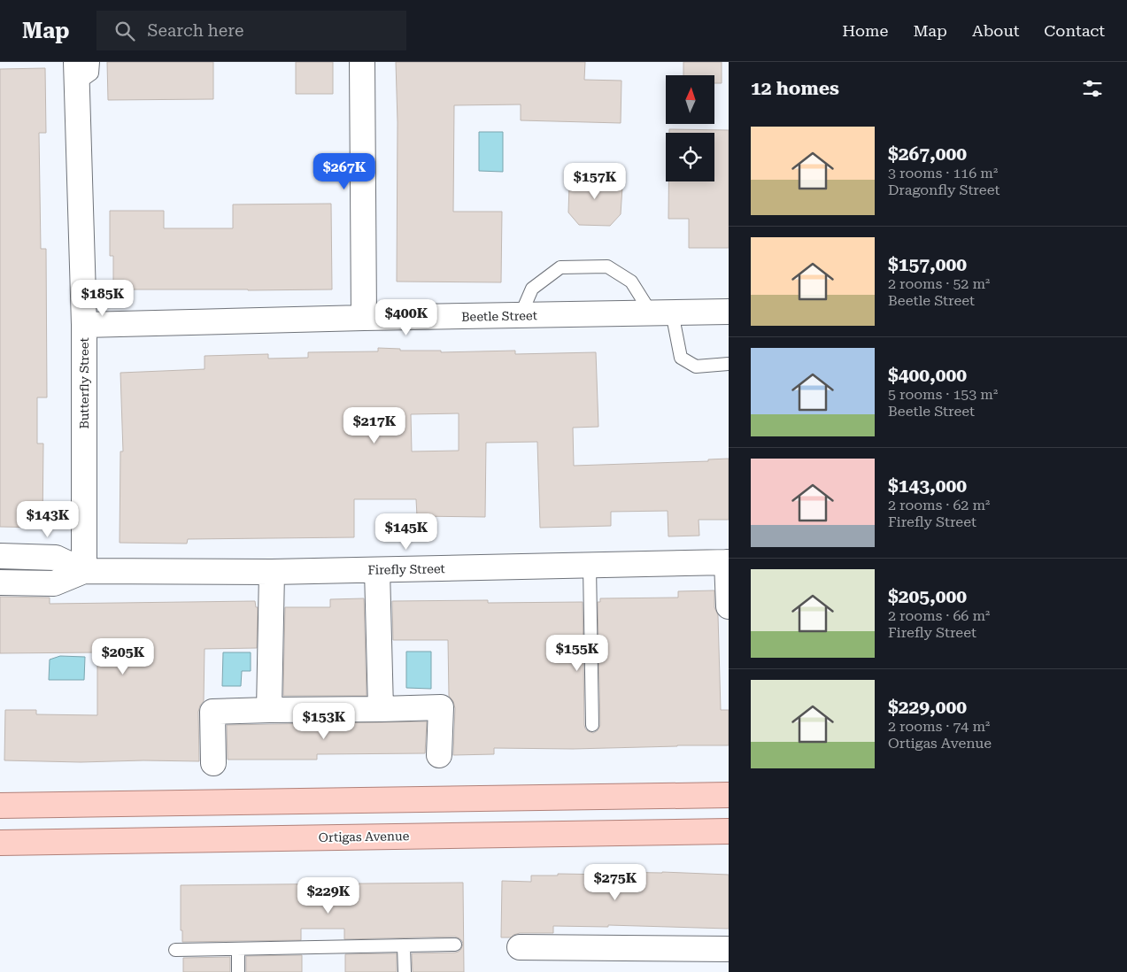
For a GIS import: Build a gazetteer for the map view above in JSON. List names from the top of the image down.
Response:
{
  "streets": {
    "main road": ["Ortigas Avenue"],
    "street": ["Beetle Street", "Butterfly Street", "Firefly Street"]
  },
  "crossings": [
    ["Beetle Street", "Butterfly Street"],
    ["Butterfly Street", "Firefly Street"]
  ],
  "north": "top",
  "page": {
    "header": "Map",
    "search": "Search here",
    "nav": [
      "Home",
      "Map",
      "About",
      "Contact"
    ],
    "heading": "12 homes",
    "list": [
      {
        "name": "$267,000",
        "note": "3 rooms · 116 m² · Dragonfly Street"
      },
      {
        "name": "$157,000",
        "note": "2 rooms · 52 m² · Beetle Street"
      },
      {
        "name": "$400,000",
        "note": "5 rooms · 153 m² · Beetle Street"
      },
      {
        "name": "$143,000",
        "note": "2 rooms · 62 m² · Firefly Street"
      },
      {
        "name": "$205,000",
        "note": "2 rooms · 66 m² · Firefly Street"
      },
      {
        "name": "$229,000",
        "note": "2 rooms · 74 m² · Ortigas Avenue"
      }
    ],
    "price": [
      "$267K",
      "$157K",
      "$185K",
      "$400K",
      "$217K",
      "$143K",
      "$145K",
      "$155K",
      "$205K",
      "$153K",
      "$275K",
      "$229K"
    ]
  }
}
